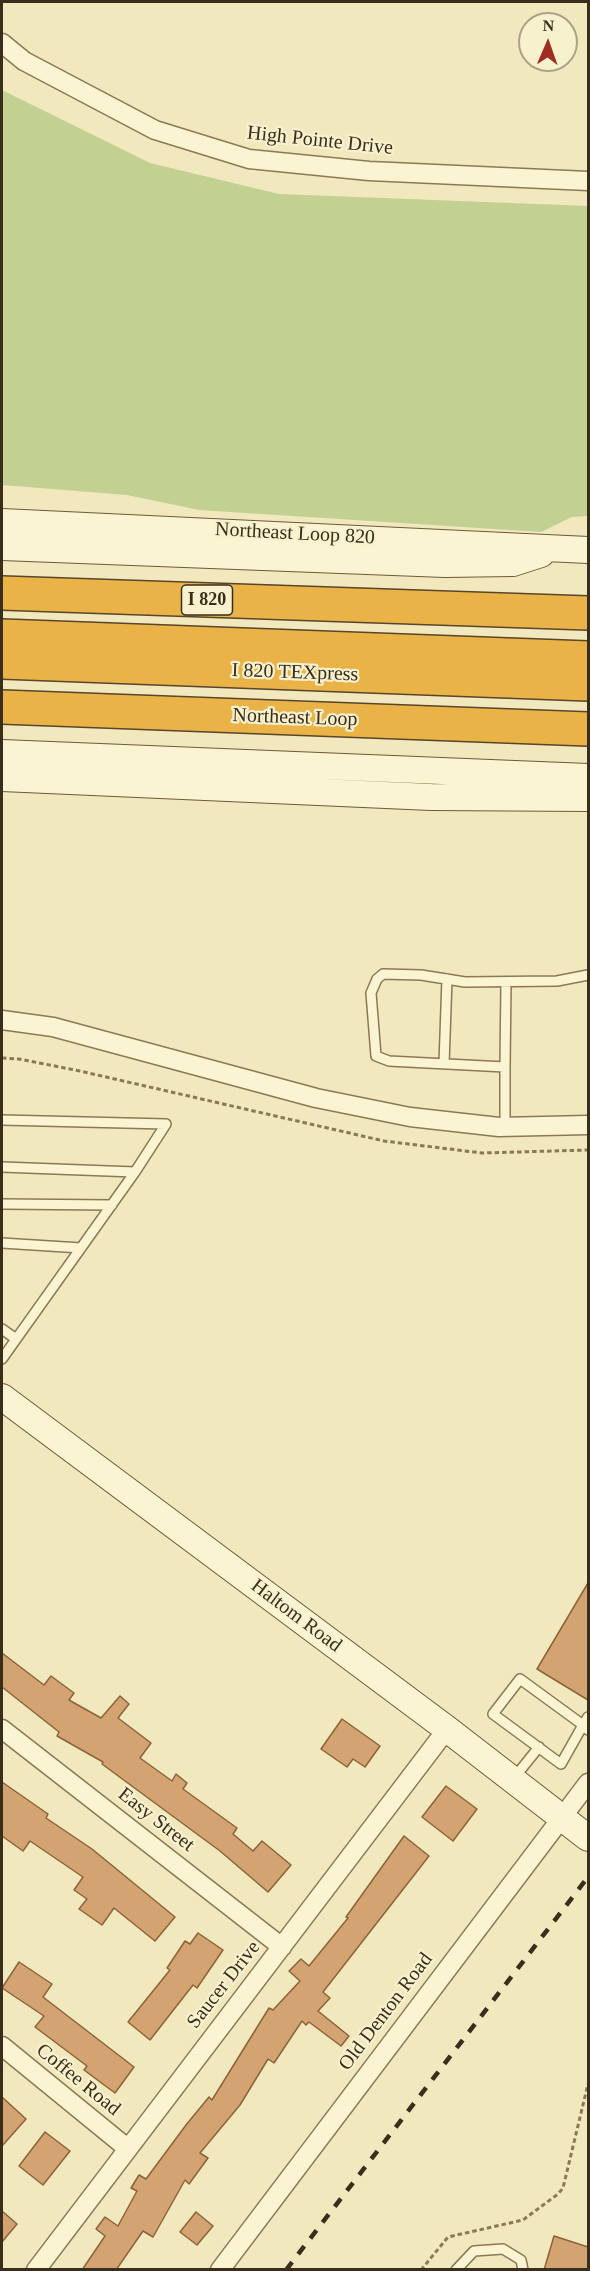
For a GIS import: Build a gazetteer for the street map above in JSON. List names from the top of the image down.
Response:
{
  "streets": {
    "highway": ["I 820", "I 820 TEXpress", "Northeast Loop"],
    "main road": ["Northeast Loop 820", "Haltom Road"],
    "street": [
      "High Pointe Drive",
      "Easy Street",
      "Saucer Drive",
      "Old Denton Road",
      "Coffee Road"
    ]
  },
  "crossings": [
    ["Haltom Road", "Saucer Drive"],
    ["Haltom Road", "Old Denton Road"],
    ["Easy Street", "Saucer Drive"],
    ["Saucer Drive", "Coffee Road"]
  ],
  "north": "top"
}
